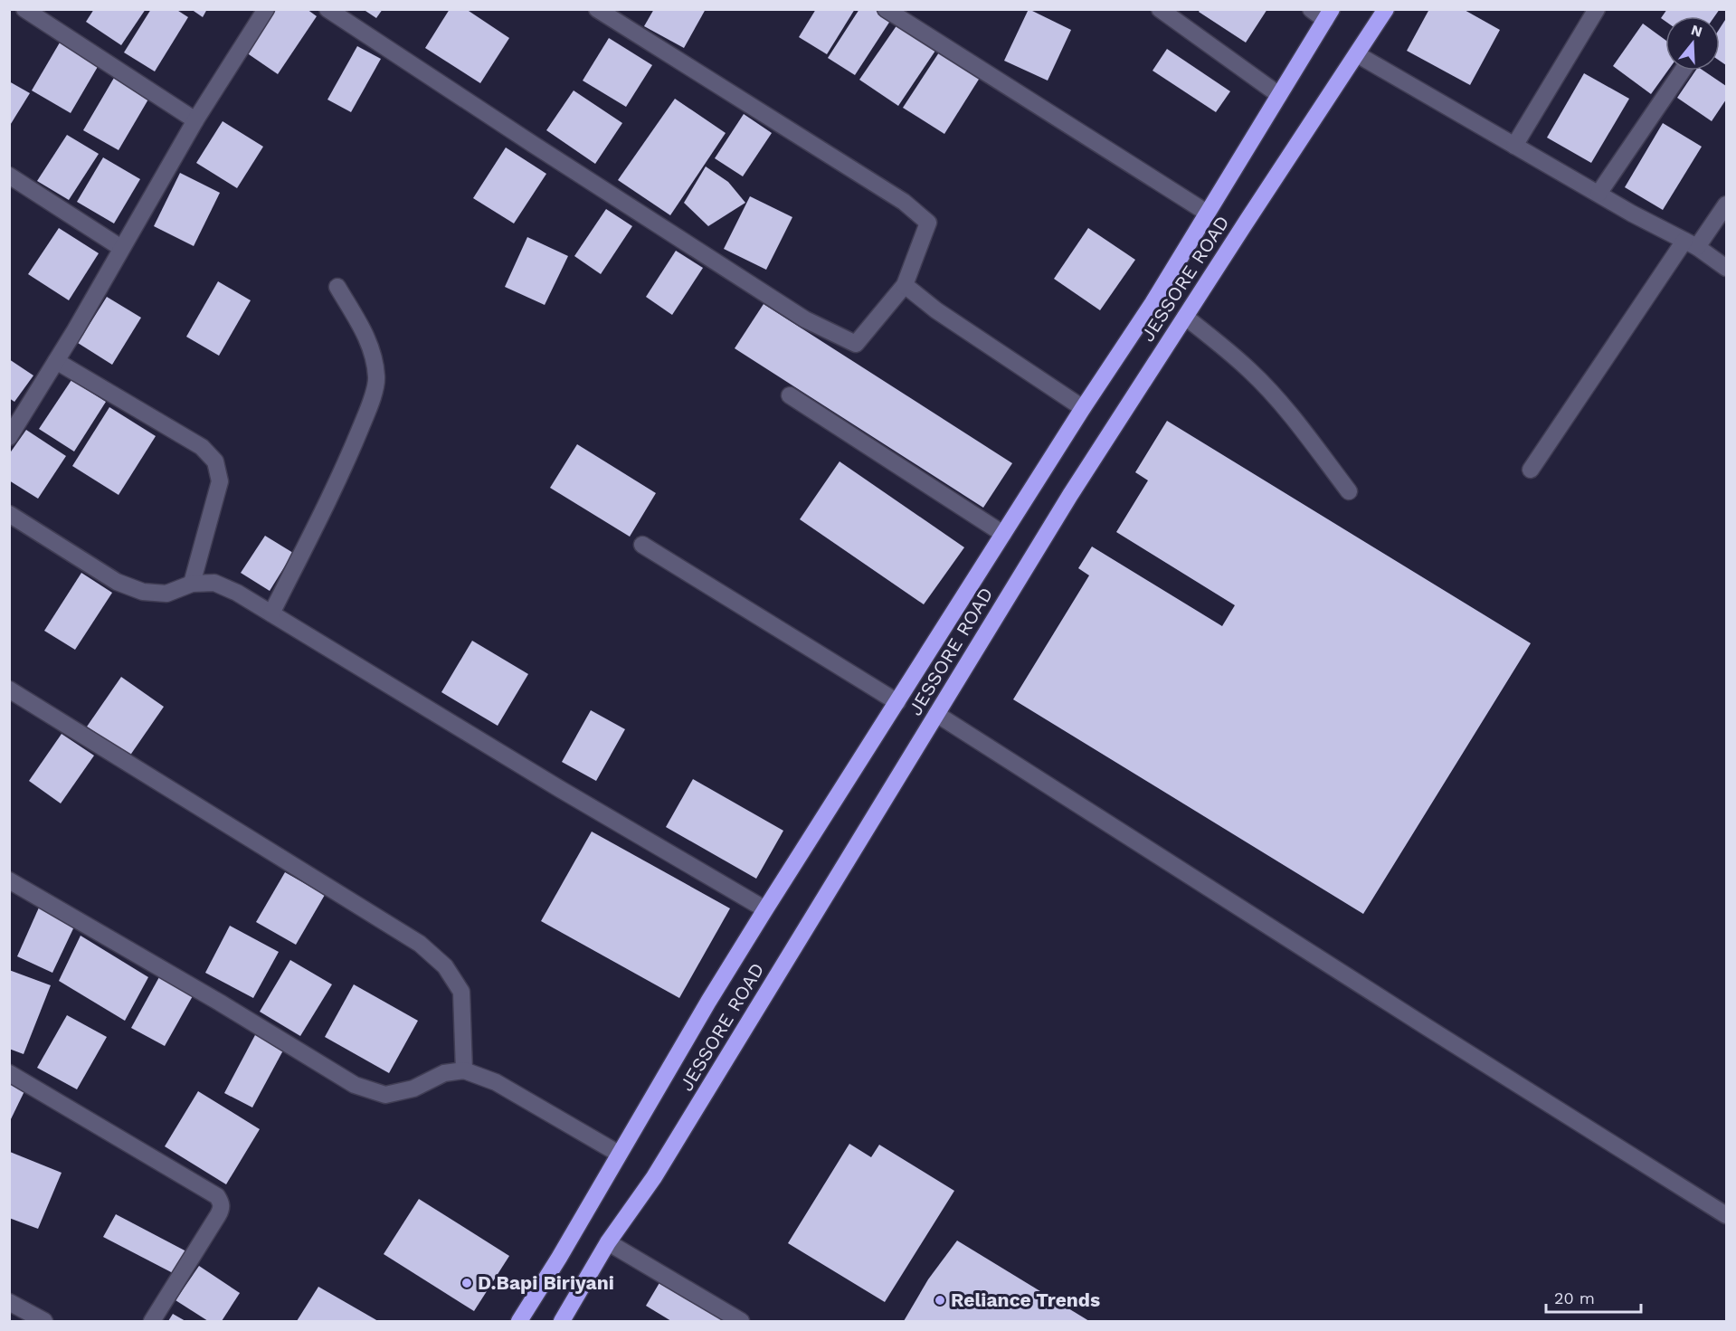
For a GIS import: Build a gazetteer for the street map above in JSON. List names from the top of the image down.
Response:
{
  "streets": {
    "highway": ["JESSORE ROAD"]
  },
  "places": ["D.Bapi Biriyani", "Reliance Trends"],
  "scale_bar": "20 m",
  "north": "top"
}
